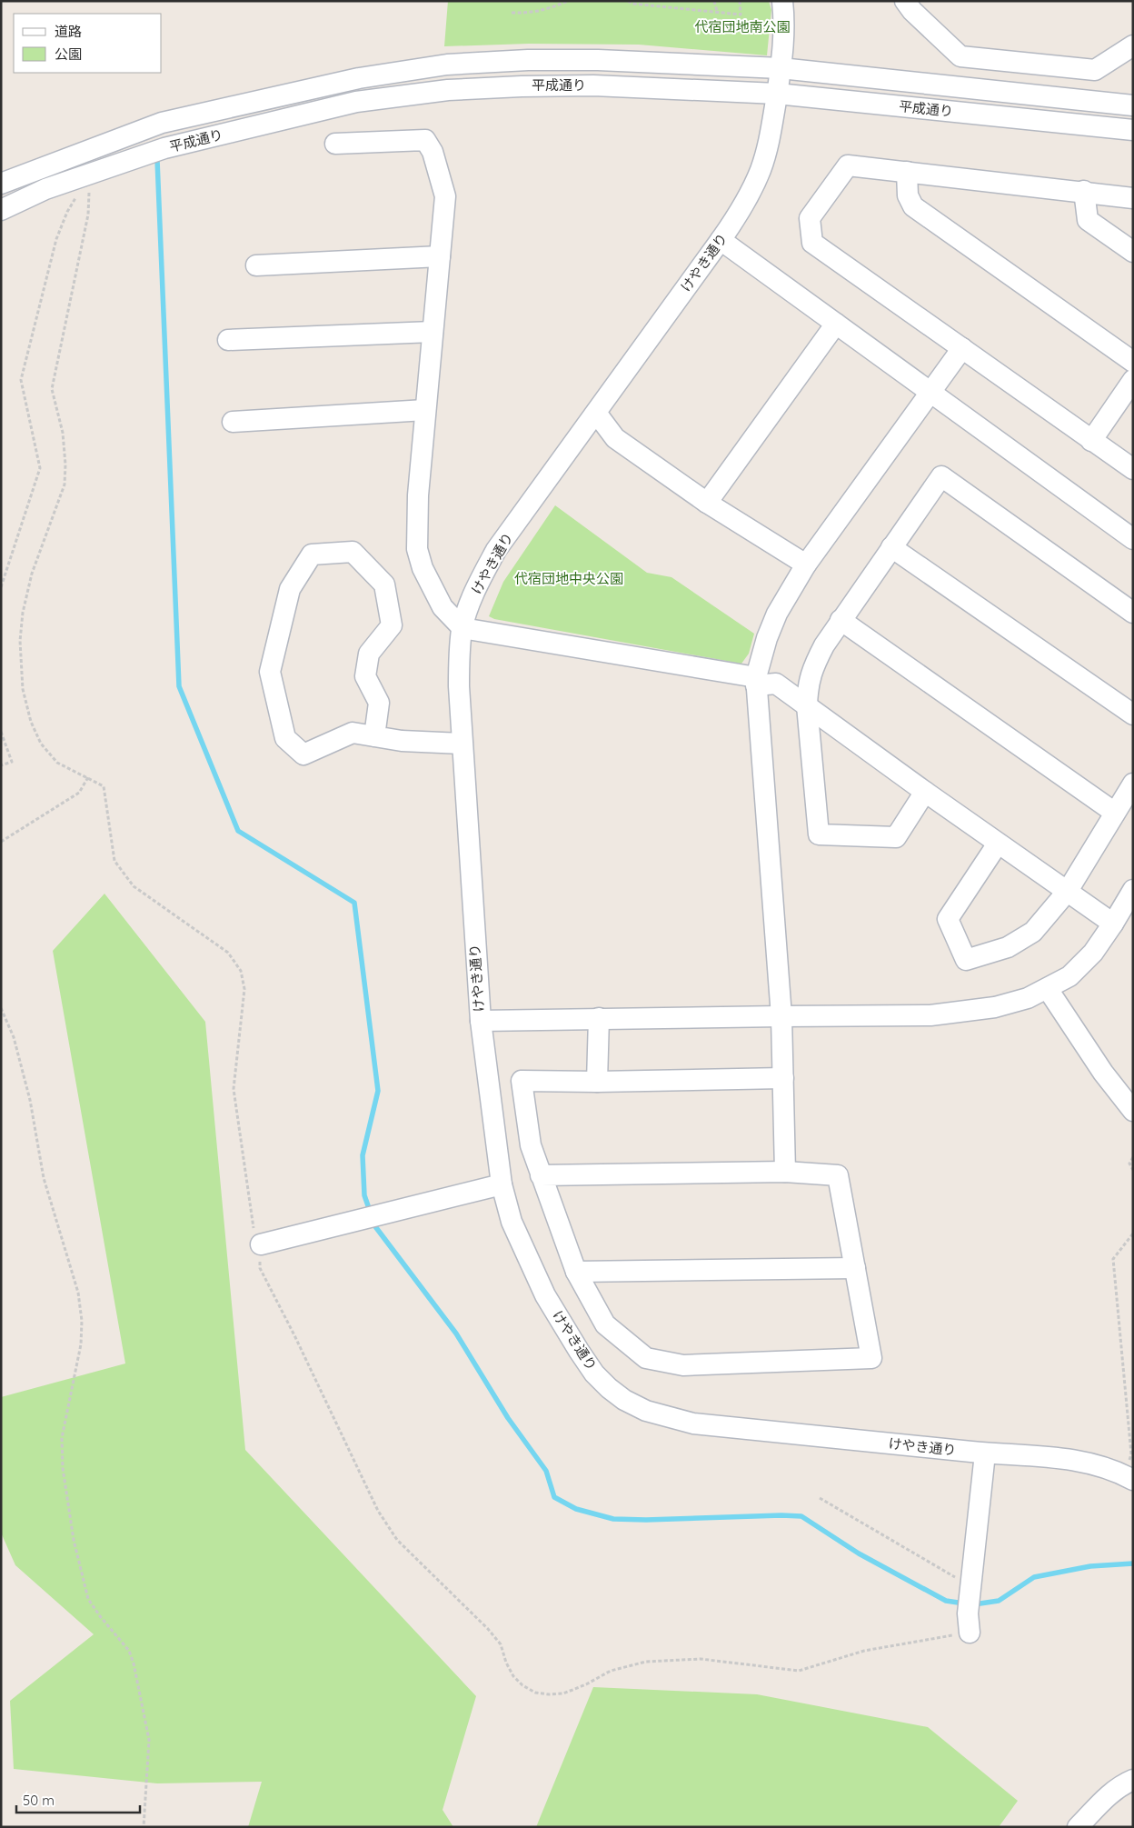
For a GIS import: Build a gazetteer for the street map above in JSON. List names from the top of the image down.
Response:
{
  "streets": {
    "street": ["平成通り", "けやき通り"]
  },
  "crossings": [
    ["平成通り", "けやき通り"]
  ],
  "parks": ["代宿団地南公園", "代宿団地中央公園"],
  "legend": ["道路", "公園"],
  "scale_bar": "50 m"
}
